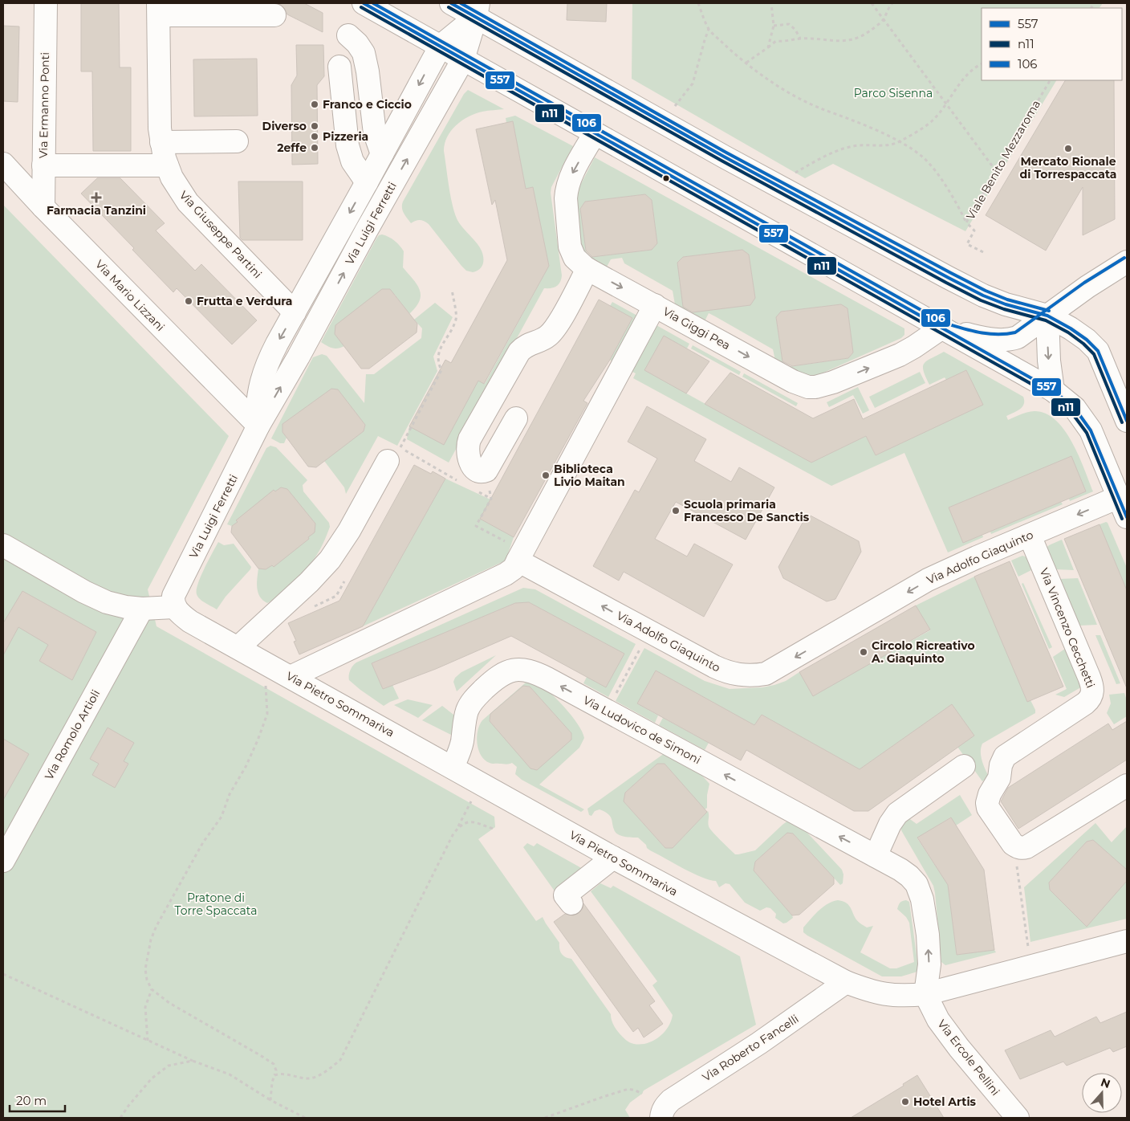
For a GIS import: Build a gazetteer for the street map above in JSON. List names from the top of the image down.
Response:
{
  "streets": {
    "street": [
      "Via Ermanno Ponti",
      "Via Luigi Ferretti",
      "Via Giuseppe Partini",
      "Via Mario Lizzani",
      "Via Giggi Pea",
      "Via Adolfo Giaquinto",
      "Via Vincenzo Cecchetti",
      "Via Pietro Sommariva",
      "Via Ludovico de Simoni",
      "Via Romolo Artioli",
      "Via Roberto Fancelli",
      "Via Ercole Pellini"
    ],
    "path": ["Viale Benito Mezzaroma"]
  },
  "crossings": [
    ["Via Ermanno Ponti", "Via Mario Lizzani"],
    ["Via Luigi Ferretti", "Via Mario Lizzani"],
    ["Via Luigi Ferretti", "Via Pietro Sommariva"],
    ["Via Adolfo Giaquinto", "Via Vincenzo Cecchetti"],
    ["Via Pietro Sommariva", "Via Ludovico de Simoni"],
    ["Via Pietro Sommariva", "Via Roberto Fancelli"],
    ["Via Pietro Sommariva", "Via Ercole Pellini"],
    ["Via Ludovico de Simoni", "Via Ercole Pellini"]
  ],
  "one_way": ["Via Adolfo Giaquinto"],
  "parks": ["Parco Sisenna", "Pratone di Torre Spaccata"],
  "places": {
    "other": [
      "Franco e Ciccio",
      "Diverso",
      "Pizzeria",
      "2effe",
      "Mercato Rionale di Torrespaccata",
      "Frutta e Verdura",
      "Biblioteca Livio Maitan",
      "Scuola primaria Francesco De Sanctis",
      "Circolo Ricreativo A. Giaquinto",
      "Hotel Artis"
    ],
    "health": ["Farmacia Tanzini"]
  },
  "lines": ["transit line 557", "transit line 106", "transit line n11"],
  "legend": ["557", "n11", "106"],
  "scale_bar": "20 m",
  "north": "top"
}
